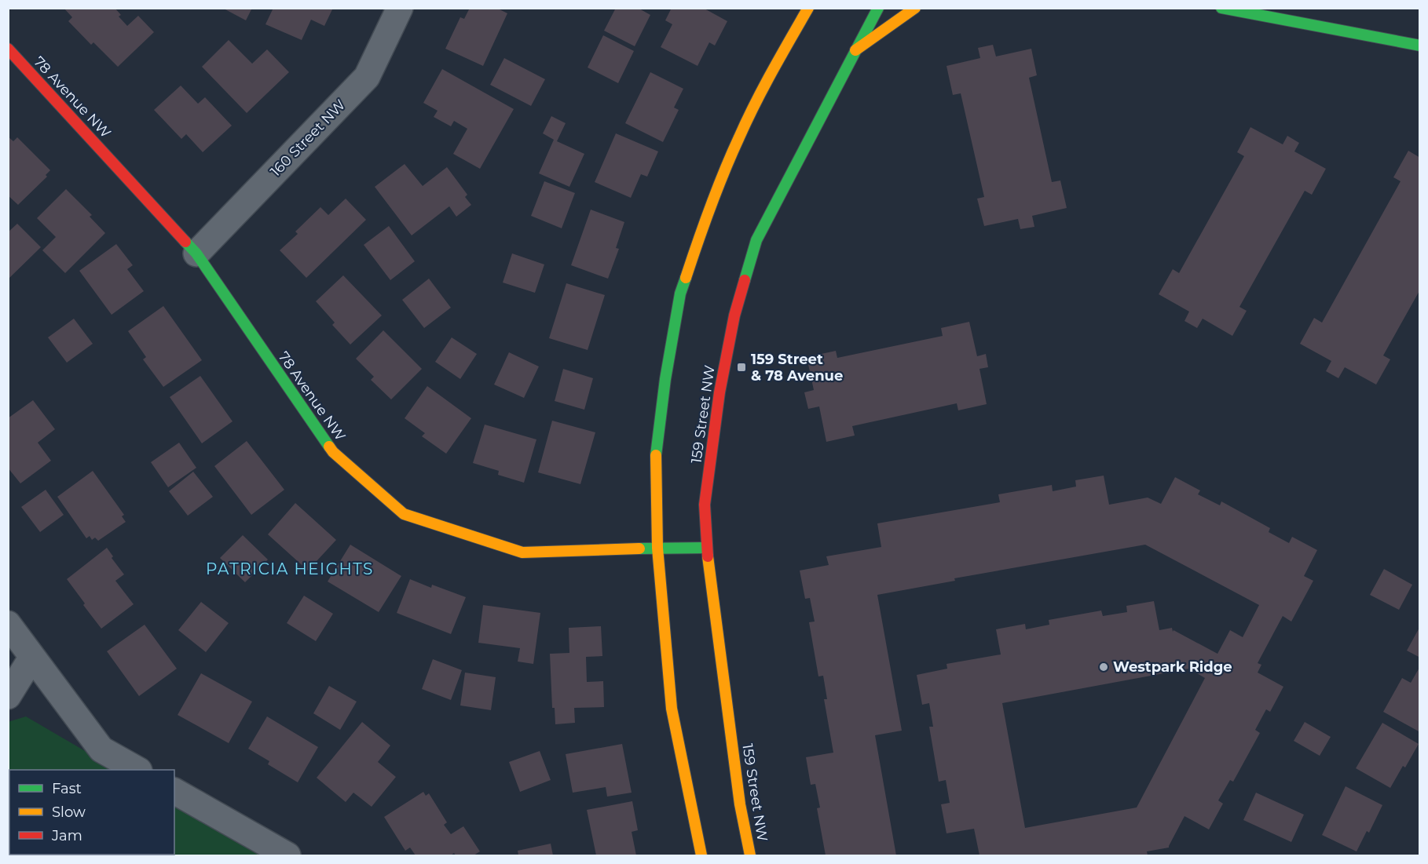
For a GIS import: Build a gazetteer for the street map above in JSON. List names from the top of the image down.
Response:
{
  "streets": {
    "main road": ["78 Avenue NW", "159 Street NW"],
    "street": ["160 Street NW"]
  },
  "crossings": [
    ["78 Avenue NW", "160 Street NW"],
    ["78 Avenue NW", "159 Street NW"]
  ],
  "districts": ["PATRICIA HEIGHTS"],
  "places": {
    "transit": ["159 Street & 78 Avenue"],
    "other": ["Westpark Ridge"]
  },
  "legend": ["Fast", "Slow", "Jam"]
}
